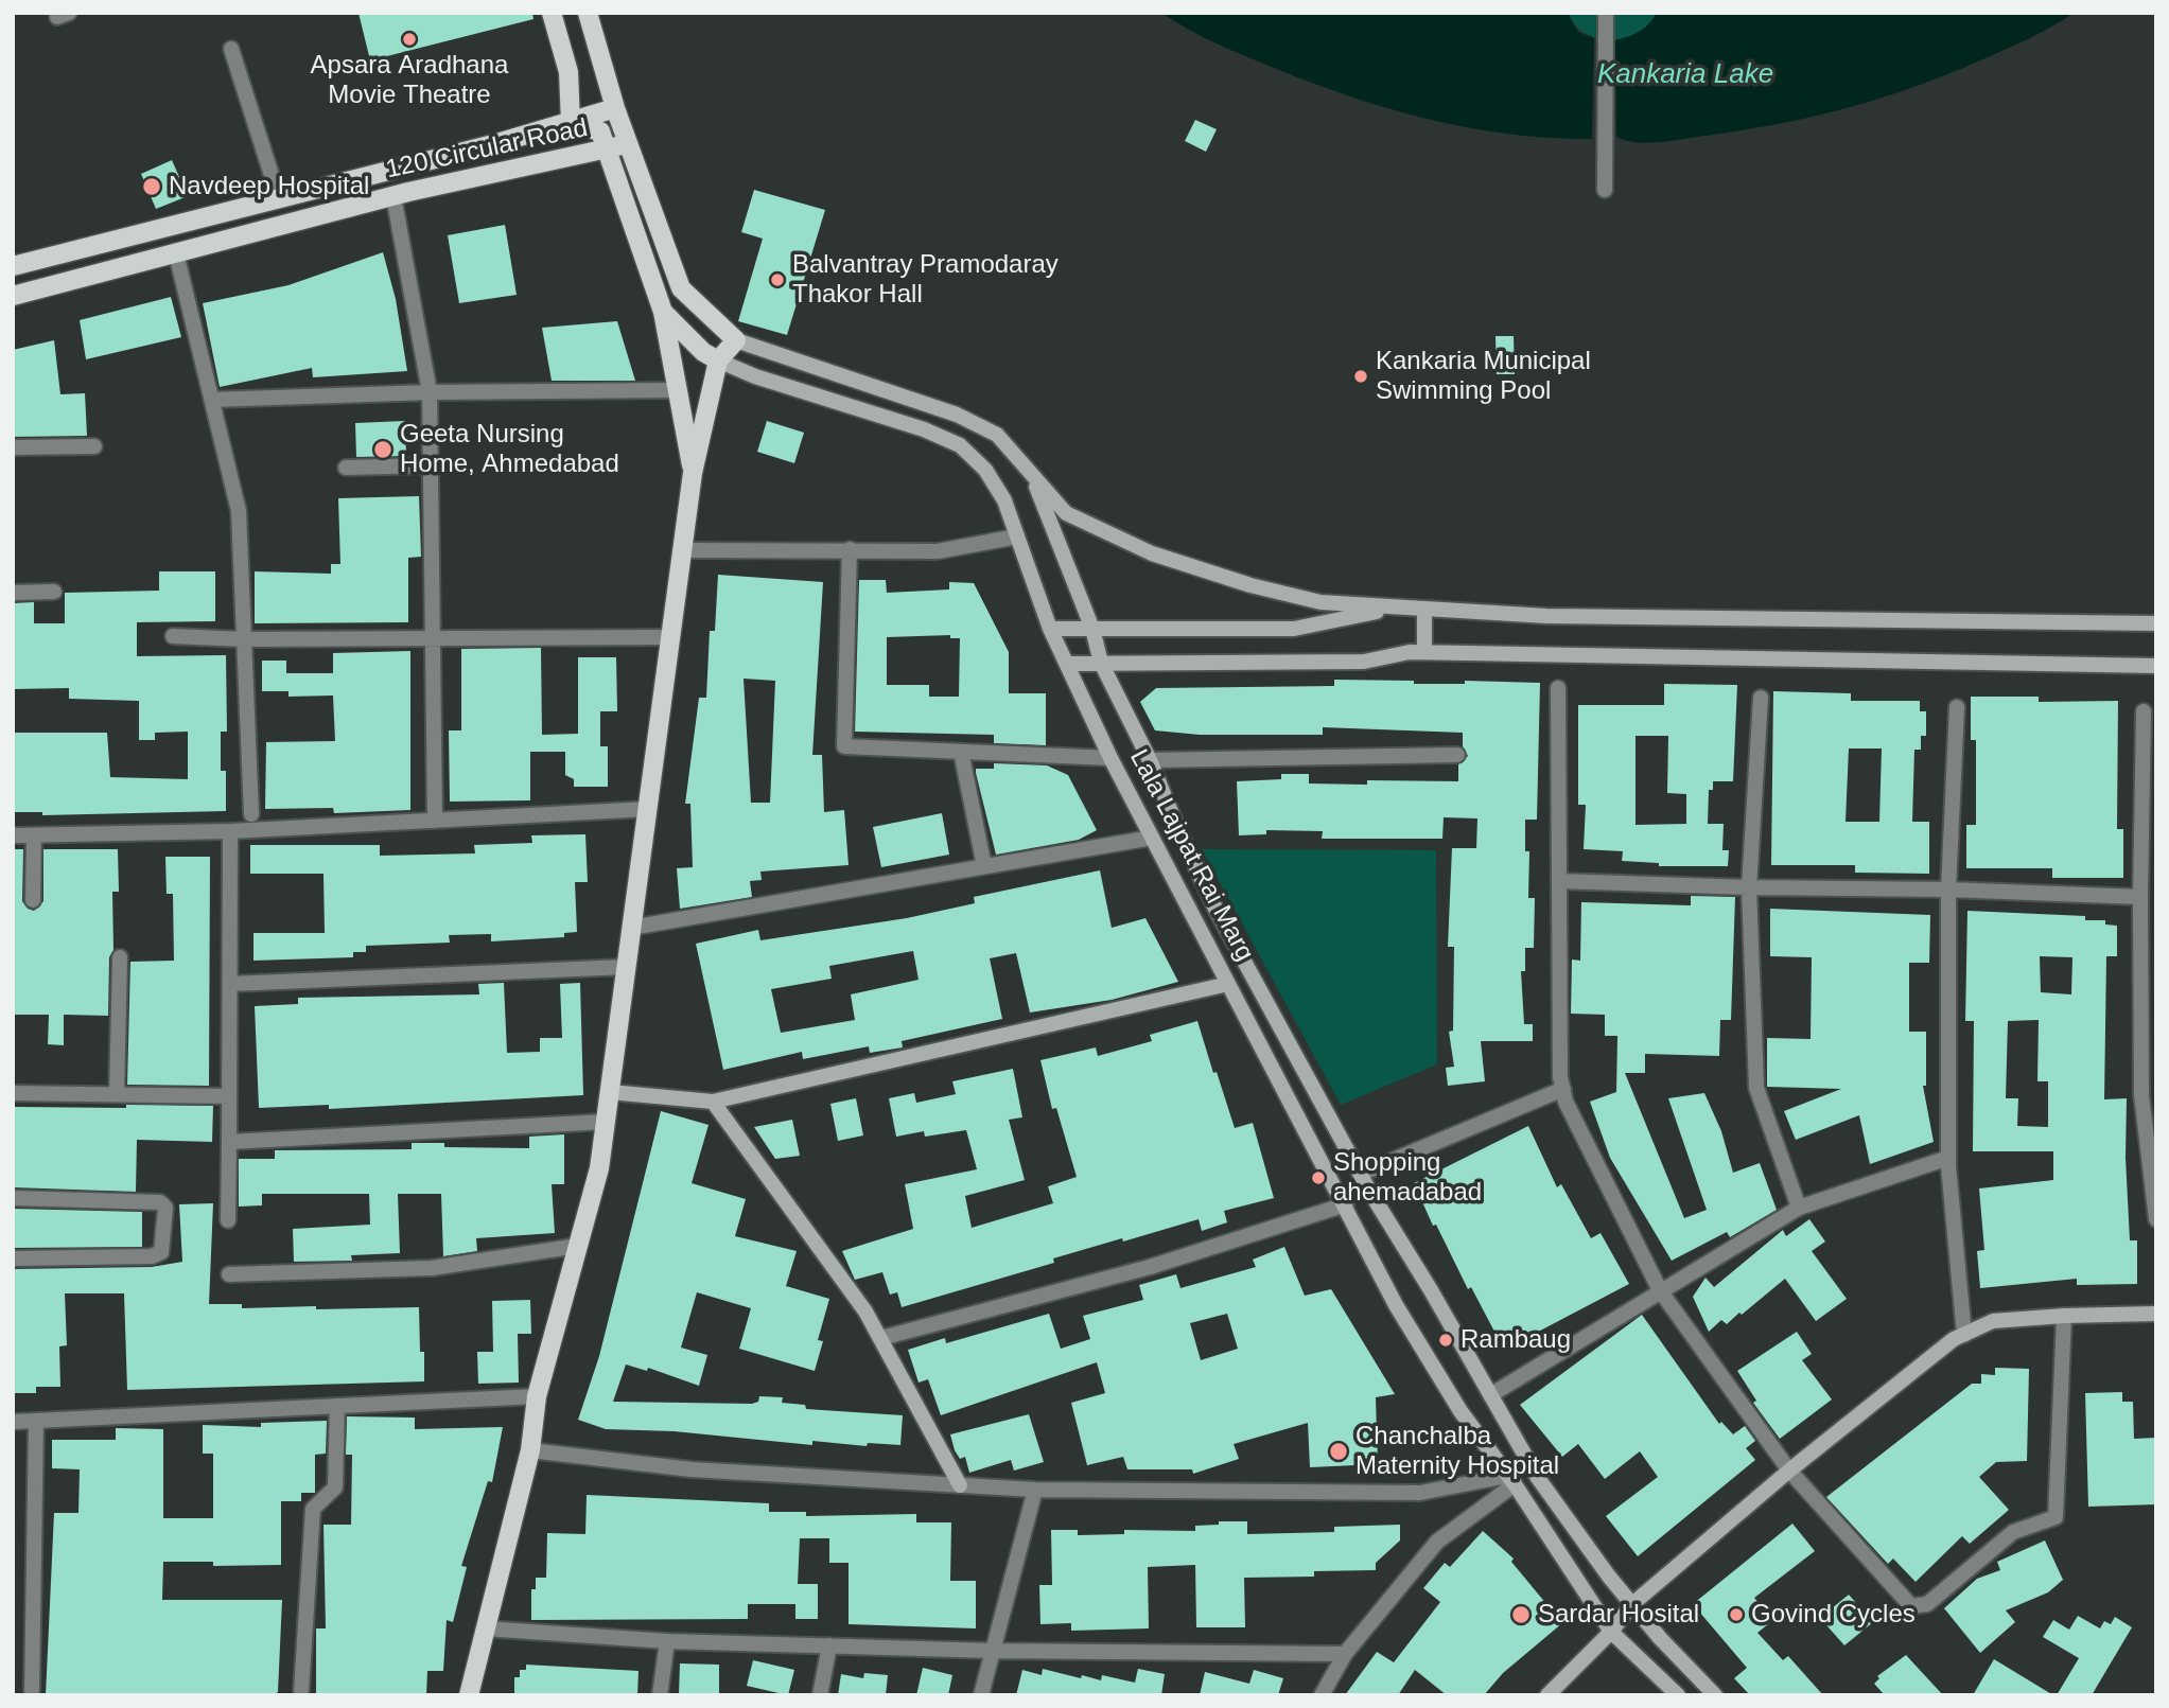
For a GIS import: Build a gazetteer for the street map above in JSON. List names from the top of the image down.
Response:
{
  "streets": {
    "main road": ["120 Circular Road", "Lala Lajpat Rai Marg"]
  },
  "crossings": [
    ["120 Circular Road", "Lala Lajpat Rai Marg"]
  ],
  "water": ["Kankaria Lake"],
  "places": [
    "Apsara Aradhana Movie Theatre",
    "Navdeep Hospital",
    "Balvantray Pramodaray Thakor Hall",
    "Kankaria Municipal Swimming Pool",
    "Geeta Nursing Home, Ahmedabad",
    "Shopping ahemadabad",
    "Rambaug",
    "Chanchalba Maternity Hospital",
    "Sardar Hosital",
    "Govind Cycles"
  ]
}
